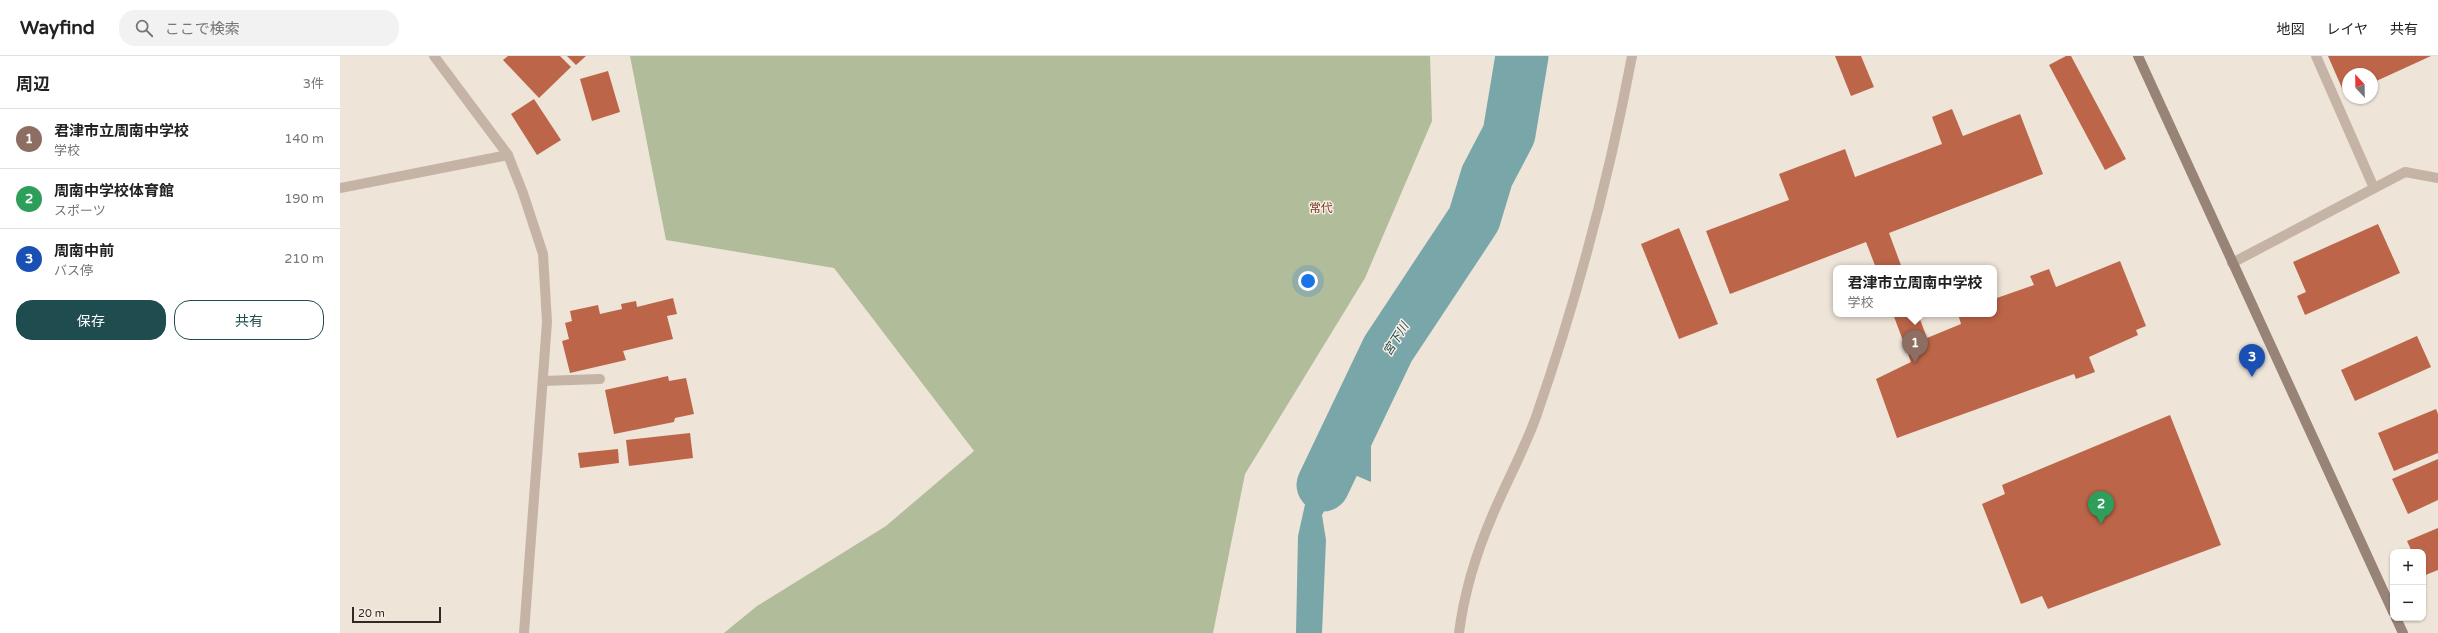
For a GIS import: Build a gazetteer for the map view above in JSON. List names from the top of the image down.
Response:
{
  "districts": ["常代"],
  "water": ["宮下川"],
  "scale_bar": "20 m",
  "north": "top",
  "page": {
    "header": "Wayfind",
    "search": "ここで検索",
    "nav": ["地図", "レイヤ", "共有"],
    "heading": ["周辺", "3件"],
    "list": [
      {
        "mark": "1",
        "name": "君津市立周南中学校",
        "note": "学校",
        "value": "140 m"
      },
      {
        "mark": "2",
        "name": "周南中学校体育館",
        "note": "スポーツ",
        "value": "190 m"
      },
      {
        "mark": "3",
        "name": "周南中前",
        "note": "バス停",
        "value": "210 m"
      }
    ],
    "popup": ["君津市立周南中学校", "学校"],
    "buttons": ["保存", "共有"],
    "pins": ["1", "3", "2"],
    "map_buttons": ["+", "−"],
    "scale": "20 m"
  }
}
